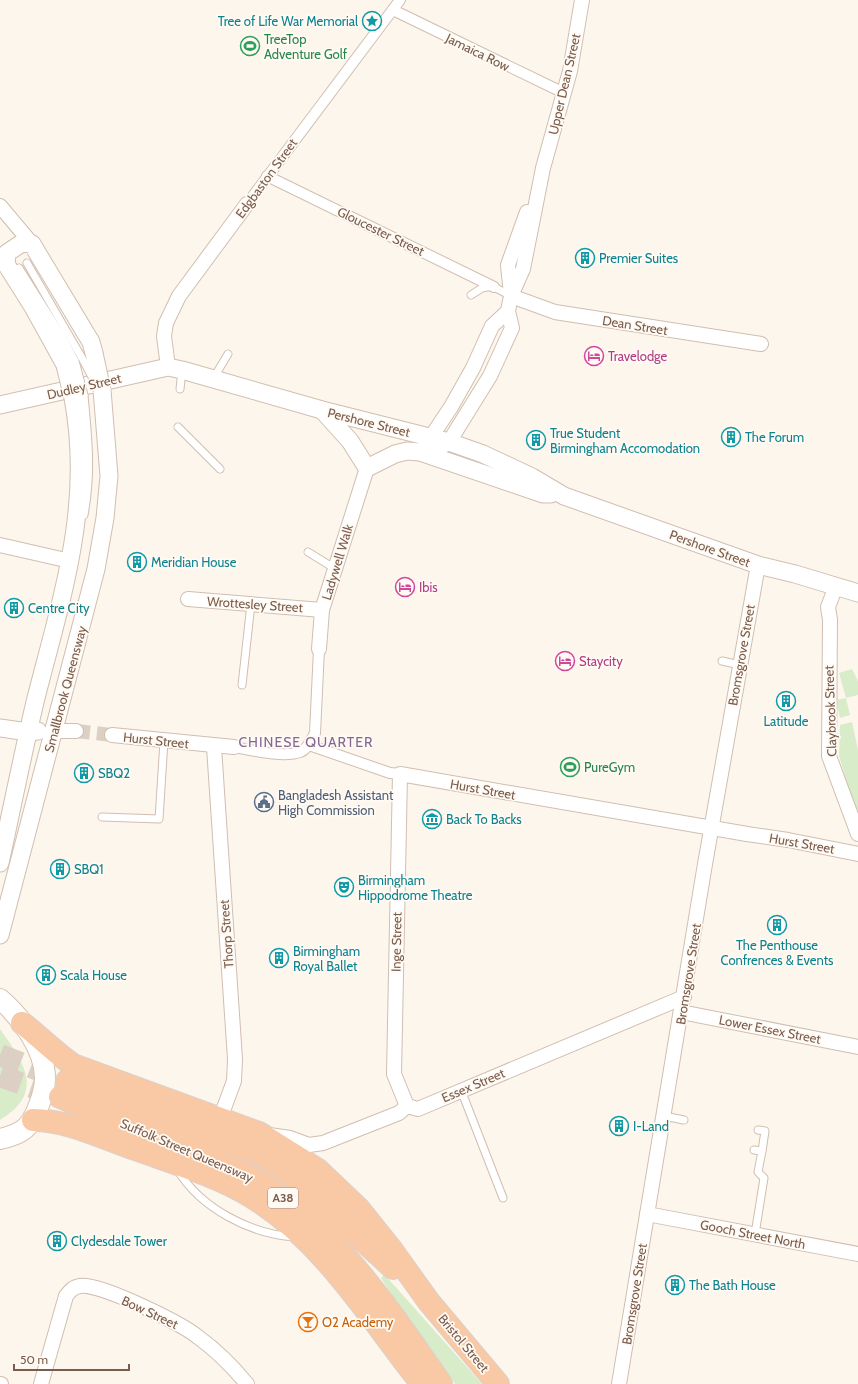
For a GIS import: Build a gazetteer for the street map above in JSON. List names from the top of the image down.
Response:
{
  "streets": {
    "highway": ["Suffolk Street Queensway", "A38", "Bristol Street"],
    "street": [
      "Jamaica Row",
      "Upper Dean Street",
      "Edgbaston Street",
      "Gloucester Street",
      "Dean Street",
      "Dudley Street",
      "Pershore Street",
      "Ladywell Walk",
      "Wrottesley Street",
      "Bromsgrove Street",
      "Smallbrook Queensway",
      "Claybrook Street",
      "Hurst Street",
      "Thorp Street",
      "Inge Street",
      "Lower Essex Street",
      "Essex Street",
      "Gooch Street North",
      "Bow Street"
    ]
  },
  "crossings": [
    ["Jamaica Row", "Upper Dean Street"],
    ["Jamaica Row", "Edgbaston Street"],
    ["Upper Dean Street", "Dean Street"],
    ["Upper Dean Street", "Pershore Street"],
    ["Edgbaston Street", "Gloucester Street"],
    ["Edgbaston Street", "Dudley Street"],
    ["Edgbaston Street", "Pershore Street"],
    ["Dudley Street", "Pershore Street"],
    ["Pershore Street", "Bromsgrove Street"],
    ["Pershore Street", "Claybrook Street"],
    ["Ladywell Walk", "Wrottesley Street"],
    ["Ladywell Walk", "Hurst Street"],
    ["Bromsgrove Street", "Hurst Street"],
    ["Bromsgrove Street", "Lower Essex Street"],
    ["Bromsgrove Street", "Essex Street"],
    ["Bromsgrove Street", "Gooch Street North"],
    ["Hurst Street", "Thorp Street"],
    ["Hurst Street", "Inge Street"],
    ["Inge Street", "Essex Street"],
    ["Suffolk Street Queensway", "Bristol Street"]
  ],
  "districts": ["CHINESE QUARTER"],
  "places": {
    "place": ["Tree of Life War Memorial"],
    "sports": ["TreeTop Adventure Golf", "PureGym"],
    "building": [
      "Premier Suites",
      "The Forum",
      "True Student Birmingham Accomodation",
      "Meridian House",
      "Centre City",
      "Latitude",
      "SBQ2",
      "SBQ1",
      "The Penthouse Confrences & Events",
      "Birmingham Royal Ballet",
      "Scala House",
      "I-Land",
      "Clydesdale Tower",
      "The Bath House"
    ],
    "hotel": ["Travelodge", "Ibis", "Staycity"],
    "public building": ["Bangladesh Assistant High Commission"],
    "museum": ["Back To Backs"],
    "theatre": ["Birmingham Hippodrome Theatre"],
    "bar": ["O2 Academy"]
  },
  "scale_bar": "50 m"
}
